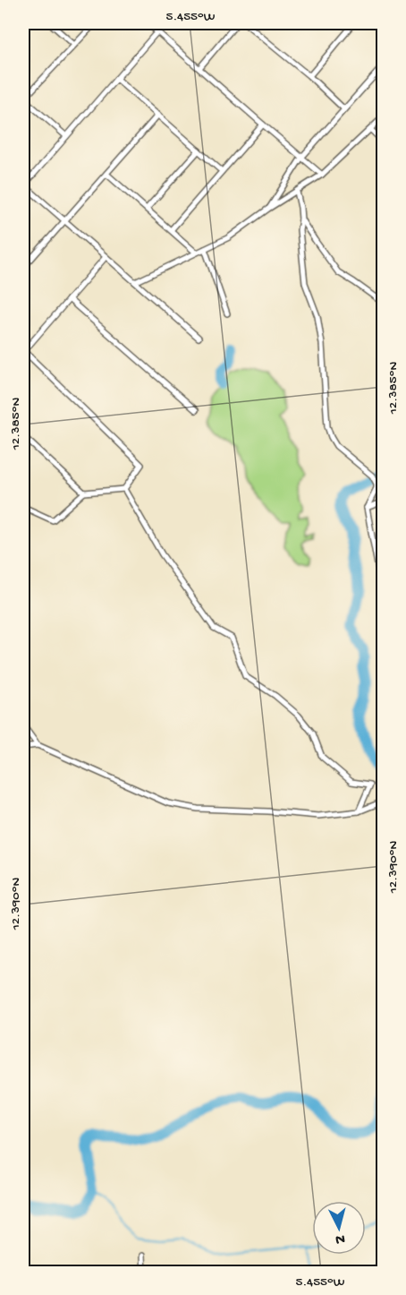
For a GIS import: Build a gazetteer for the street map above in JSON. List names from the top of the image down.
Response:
{
  "north": "bottom",
  "coordinates": ["5.455°W", "12.385°N", "12.390°N"]
}
